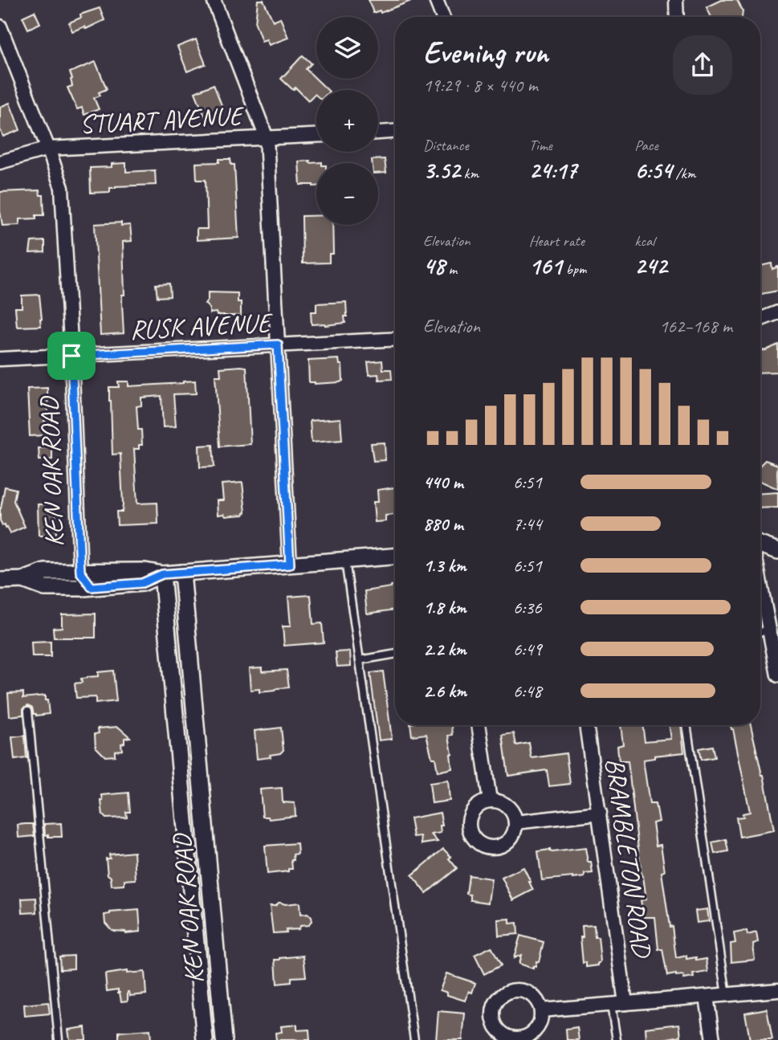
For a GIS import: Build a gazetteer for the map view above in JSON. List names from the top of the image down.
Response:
{
  "streets": {
    "street": [
      "STUART AVENUE",
      "RUSK AVENUE",
      "KEN OAK ROAD",
      "BRAMBLETON ROAD"
    ]
  },
  "crossings": [
    ["STUART AVENUE", "KEN OAK ROAD"],
    ["RUSK AVENUE", "KEN OAK ROAD"]
  ],
  "page": {
    "map_buttons": ["+", "−"],
    "heading": ["Evening run", "19:29 · 8 × 440 m"],
    "stats": [
      ["Distance", "3.52 km"],
      ["Time", "24:17"],
      ["Pace", "6:54 /km"],
      ["Elevation", "48 m"],
      ["Heart rate", "161 bpm"],
      ["kcal", "242"]
    ],
    "chart": ["Elevation", "162–168 m"],
    "list": [
      {
        "name": "440 m",
        "note": "6:51"
      },
      {
        "name": "880 m",
        "note": "7:44"
      },
      {
        "name": "1.3 km",
        "note": "6:51"
      },
      {
        "name": "1.8 km",
        "note": "6:36"
      },
      {
        "name": "2.2 km",
        "note": "6:49"
      },
      {
        "name": "2.6 km",
        "note": "6:48"
      }
    ]
  }
}
